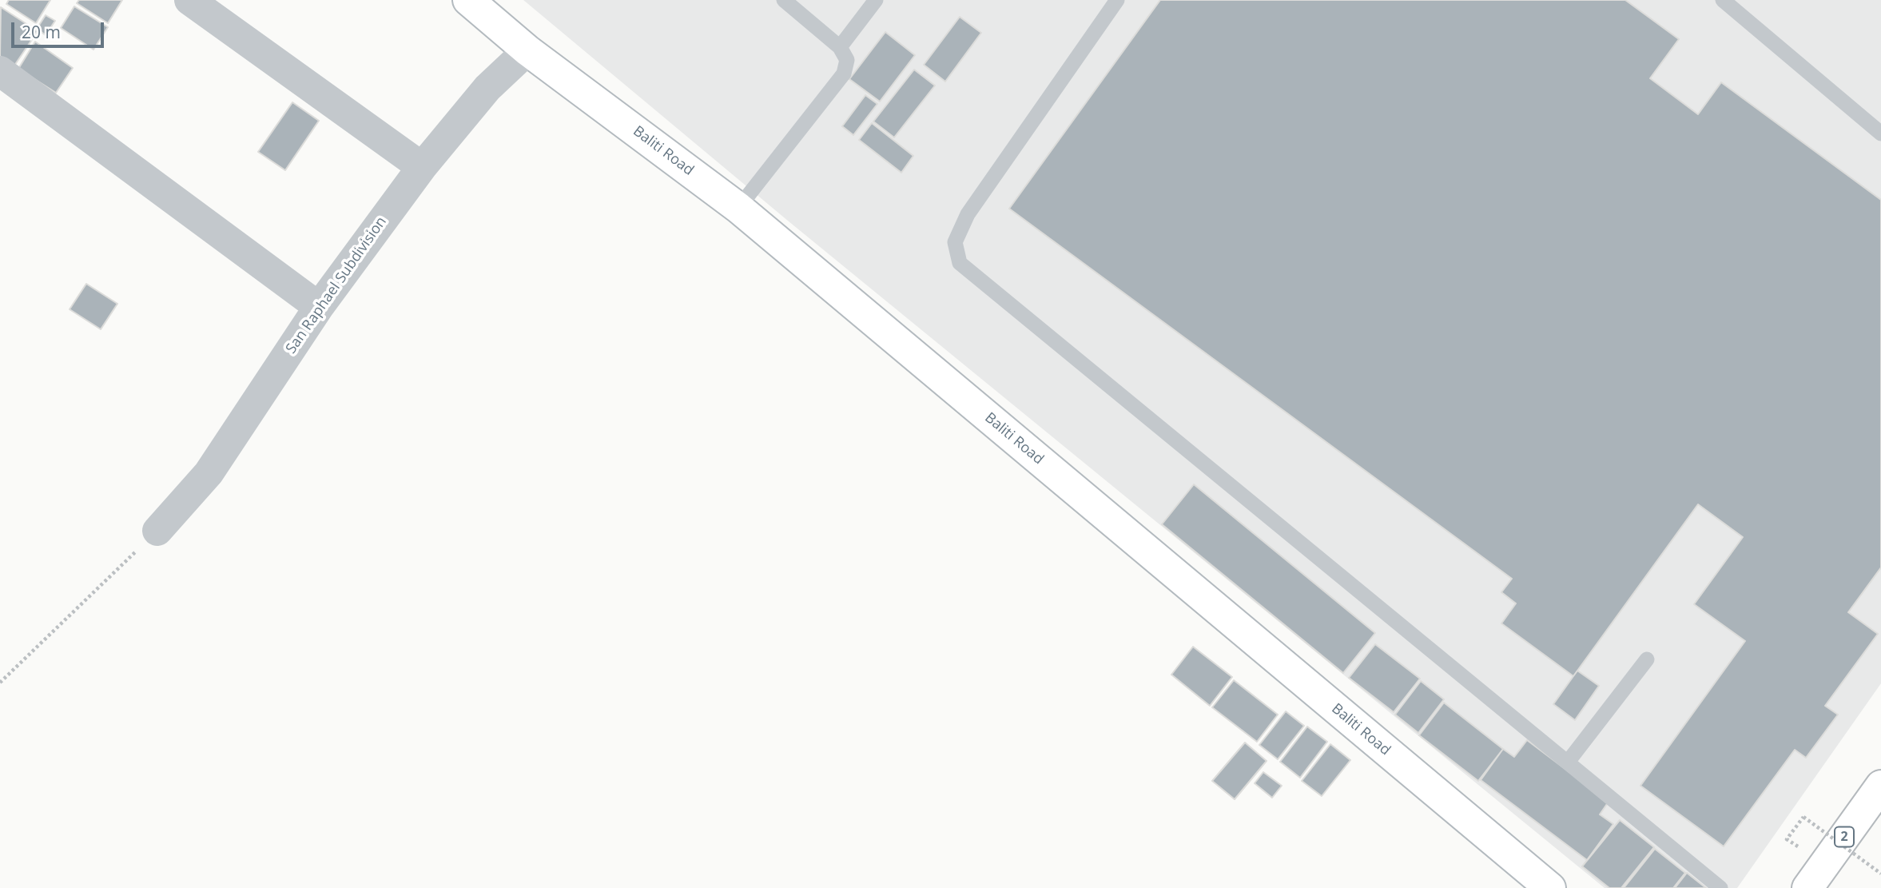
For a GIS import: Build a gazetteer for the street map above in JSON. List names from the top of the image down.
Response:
{
  "streets": {
    "main road": ["Baliti Road", "2"],
    "street": ["San Raphael Subdivision"]
  },
  "crossings": [
    ["Baliti Road", "San Raphael Subdivision"]
  ],
  "scale_bar": "20 m"
}
